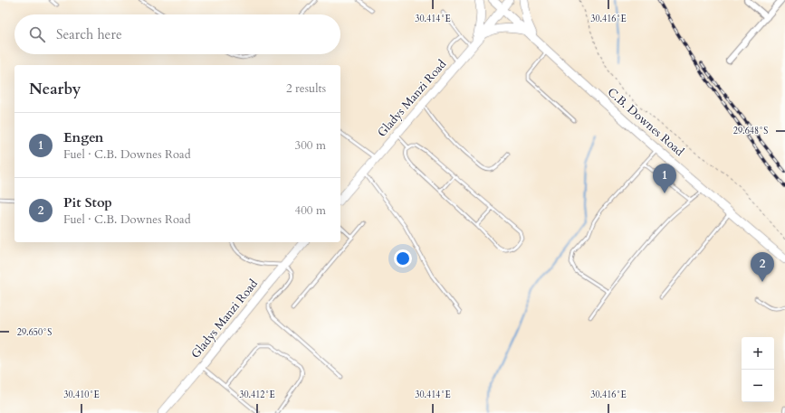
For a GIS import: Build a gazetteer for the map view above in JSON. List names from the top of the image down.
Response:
{
  "streets": {
    "main road": ["Gladys Manzi Road", "C.B. Downes Road"]
  },
  "crossings": [
    ["Gladys Manzi Road", "C.B. Downes Road"]
  ],
  "page": {
    "search": "Search here",
    "heading": ["Nearby", "2 results"],
    "list": [
      {
        "mark": "1",
        "name": "Engen",
        "note": "Fuel · C.B. Downes Road",
        "value": "300 m"
      },
      {
        "mark": "2",
        "name": "Pit Stop",
        "note": "Fuel · C.B. Downes Road",
        "value": "400 m"
      }
    ],
    "pins": ["1", "2"],
    "map_buttons": ["+", "−"]
  },
  "coordinates": [
    "30.414°E",
    "30.416°E",
    "29.648°S",
    "29.650°S",
    "30.410°E",
    "30.412°E"
  ]
}
